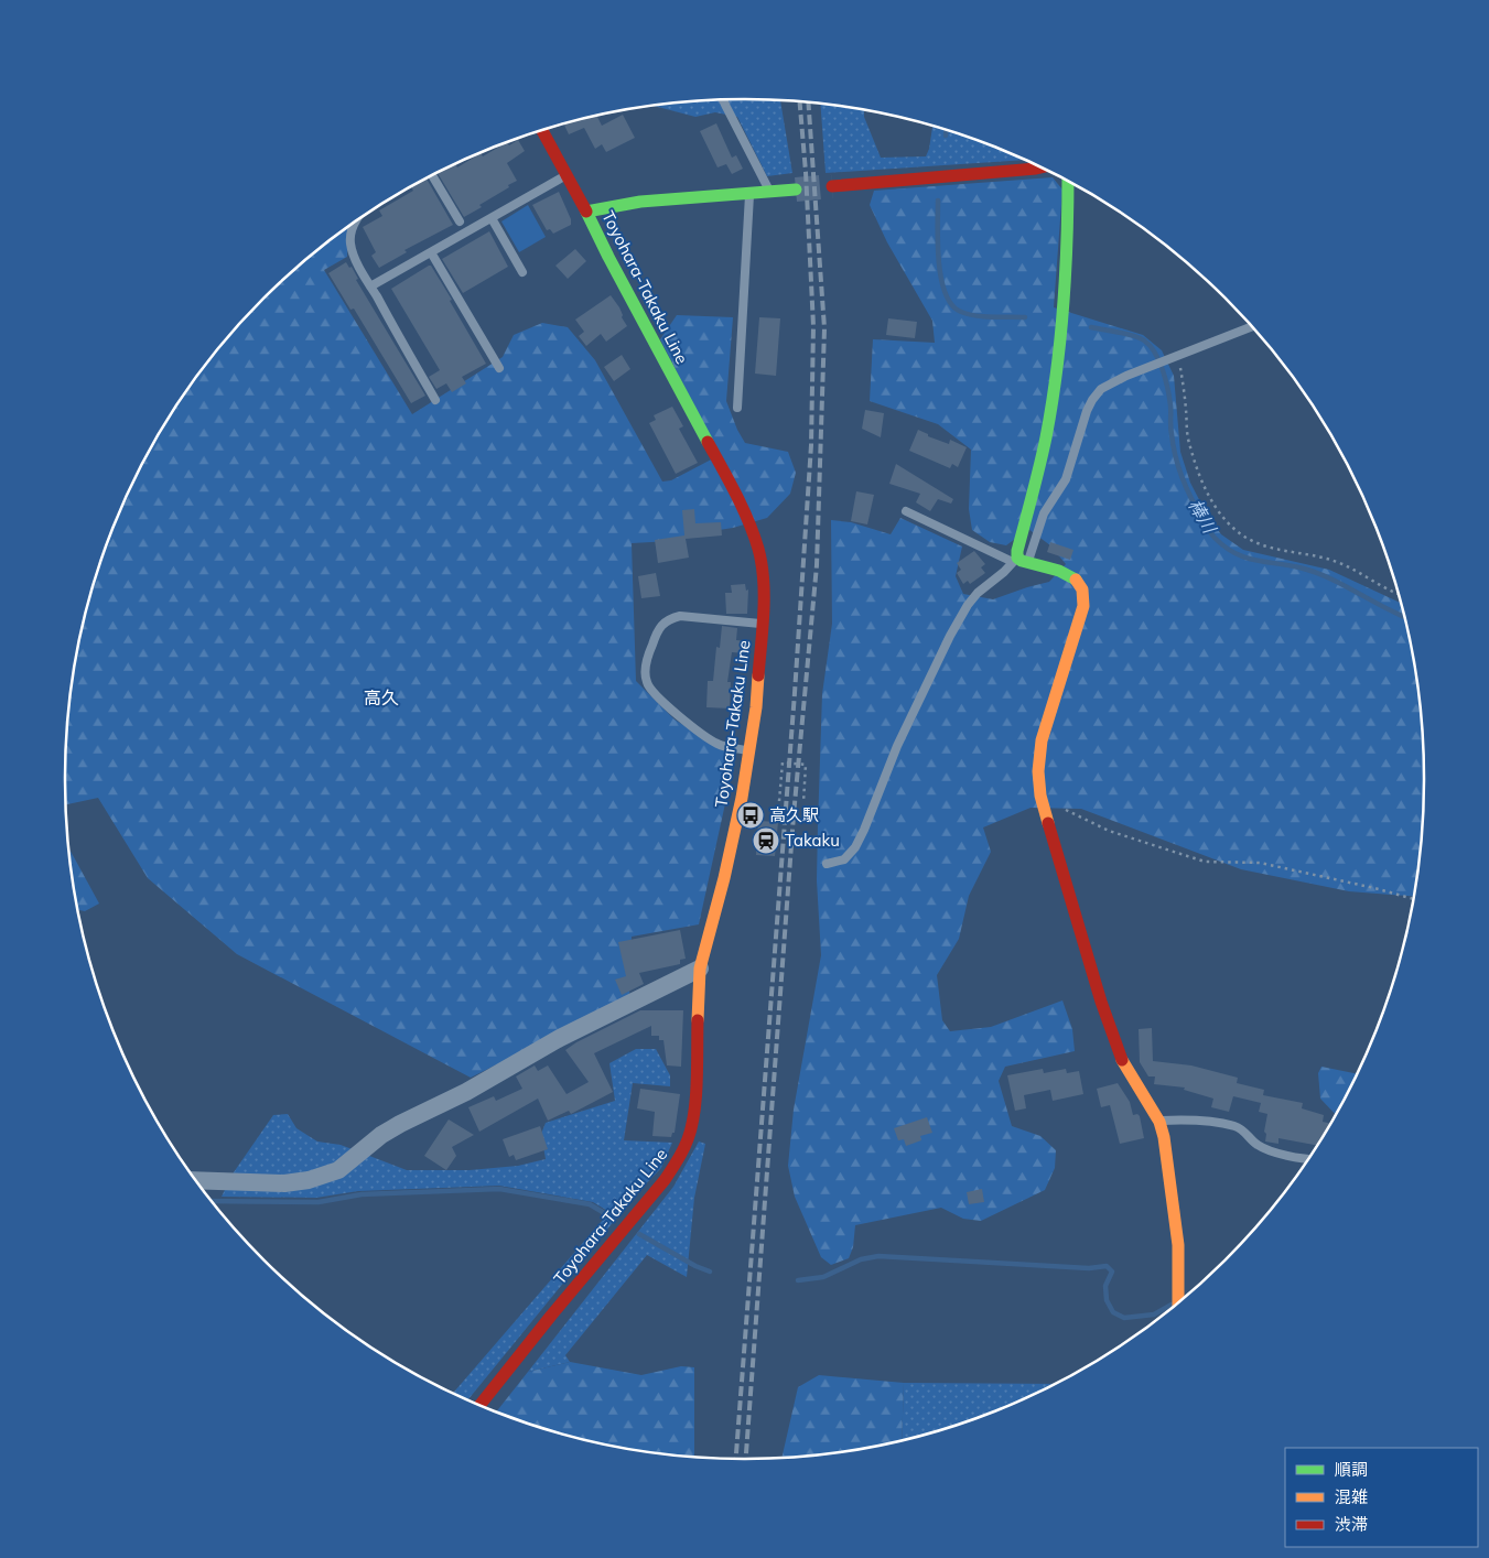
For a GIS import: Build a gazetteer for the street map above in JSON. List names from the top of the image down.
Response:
{
  "streets": {
    "main road": ["Toyohara-Takaku Line"]
  },
  "districts": ["高久"],
  "water": ["棒川"],
  "places": {
    "bus stop": ["高久駅"],
    "station": ["Takaku"]
  },
  "legend": ["順調", "混雑", "渋滞"]
}
